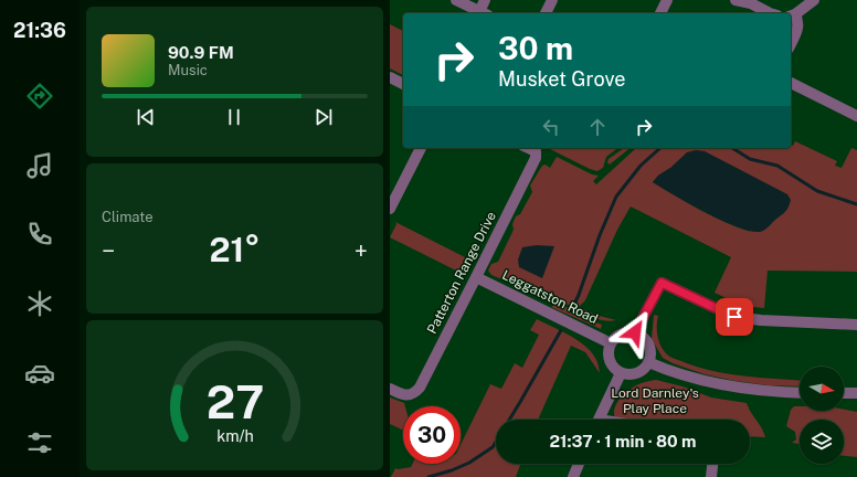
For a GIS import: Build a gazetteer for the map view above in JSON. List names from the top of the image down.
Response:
{
  "streets": {
    "street": ["Patterton Range Drive", "Leggatston Road"]
  },
  "crossings": [
    ["Patterton Range Drive", "Leggatston Road"]
  ],
  "parks": ["Lord Darnley's Play Place"],
  "north": "right",
  "page": {
    "tabs": "21:36",
    "turn": ["30 m", "Musket Grove"],
    "song": ["90.9 FM", "Music"],
    "tile": "Climate",
    "heat": ["−", "21°", "+"],
    "limit": "30",
    "trip": "21:37 · 1 min · 80 m",
    "gauge": ["27", "km/h"]
  }
}
